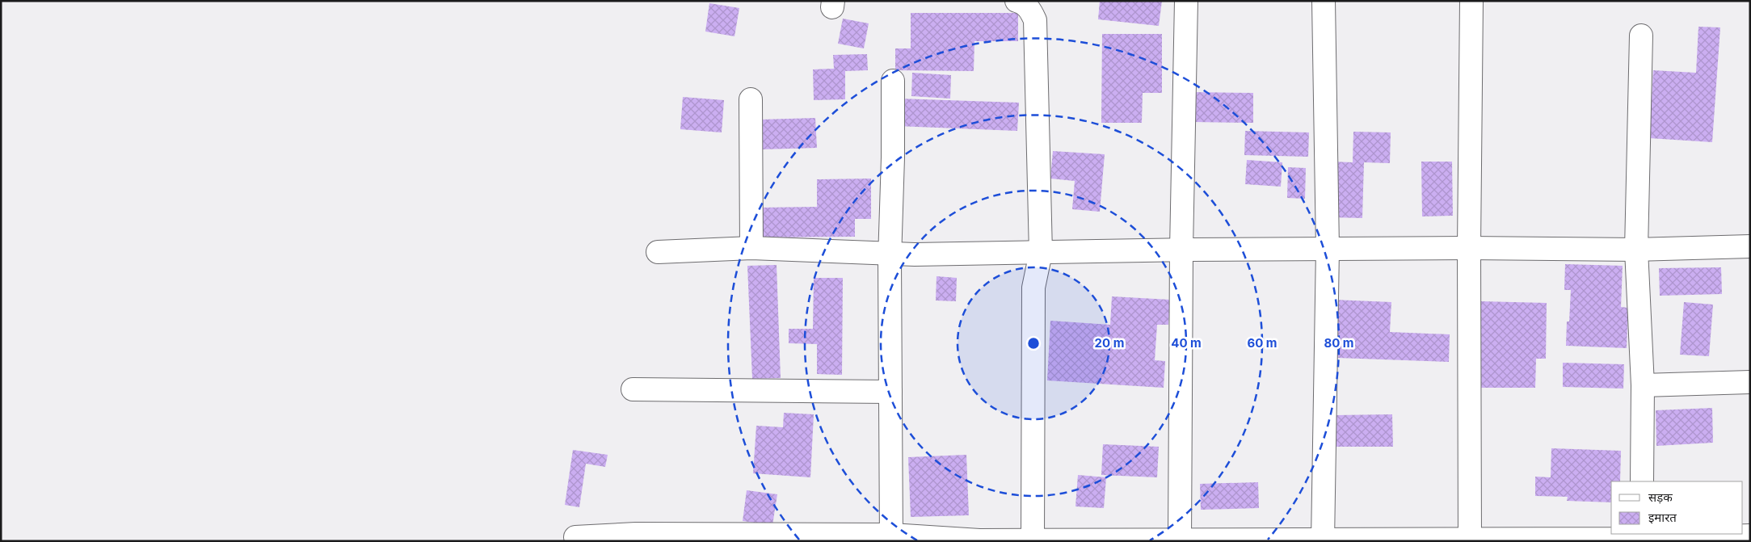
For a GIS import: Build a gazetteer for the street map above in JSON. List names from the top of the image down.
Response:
{
  "legend": ["सड़क", "इमारत"],
  "rings": [
    "20 m",
    "40 m",
    "60 m",
    "80 m"
  ]
}
